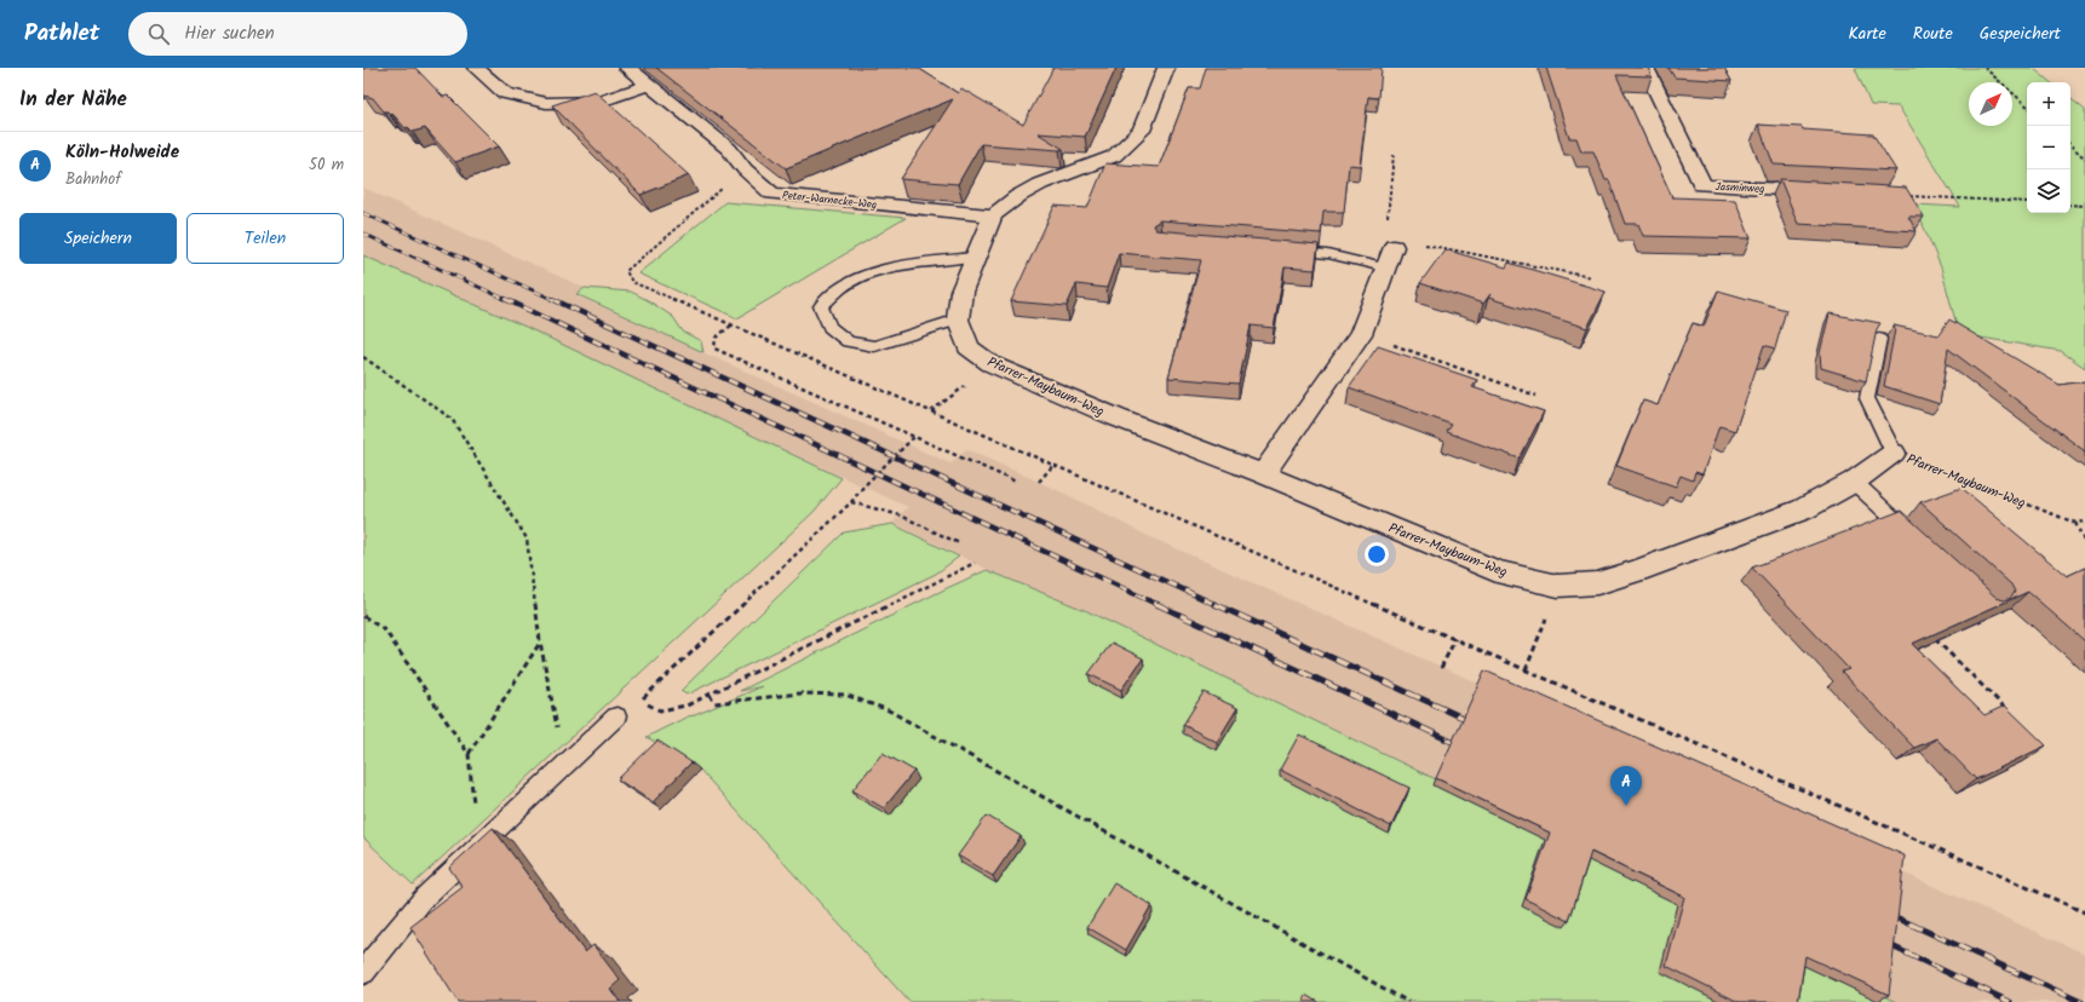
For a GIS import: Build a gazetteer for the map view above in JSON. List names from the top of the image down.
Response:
{
  "streets": {
    "street": ["Jasminweg", "Peter-Warnecke-Weg", "Pfarrer-Maybaum-Weg"]
  },
  "crossings": [
    ["Peter-Warnecke-Weg", "Pfarrer-Maybaum-Weg"]
  ],
  "north": "top right",
  "page": {
    "header": "Pathlet",
    "search": "Hier suchen",
    "nav": ["Karte", "Route", "Gespeichert"],
    "heading": "In der Nähe",
    "map_buttons": ["+", "−"],
    "list": [
      {
        "mark": "A",
        "name": "Köln-Holweide",
        "note": "Bahnhof",
        "value": "50 m"
      }
    ],
    "buttons": ["Speichern", "Teilen"],
    "pins": "A"
  }
}
